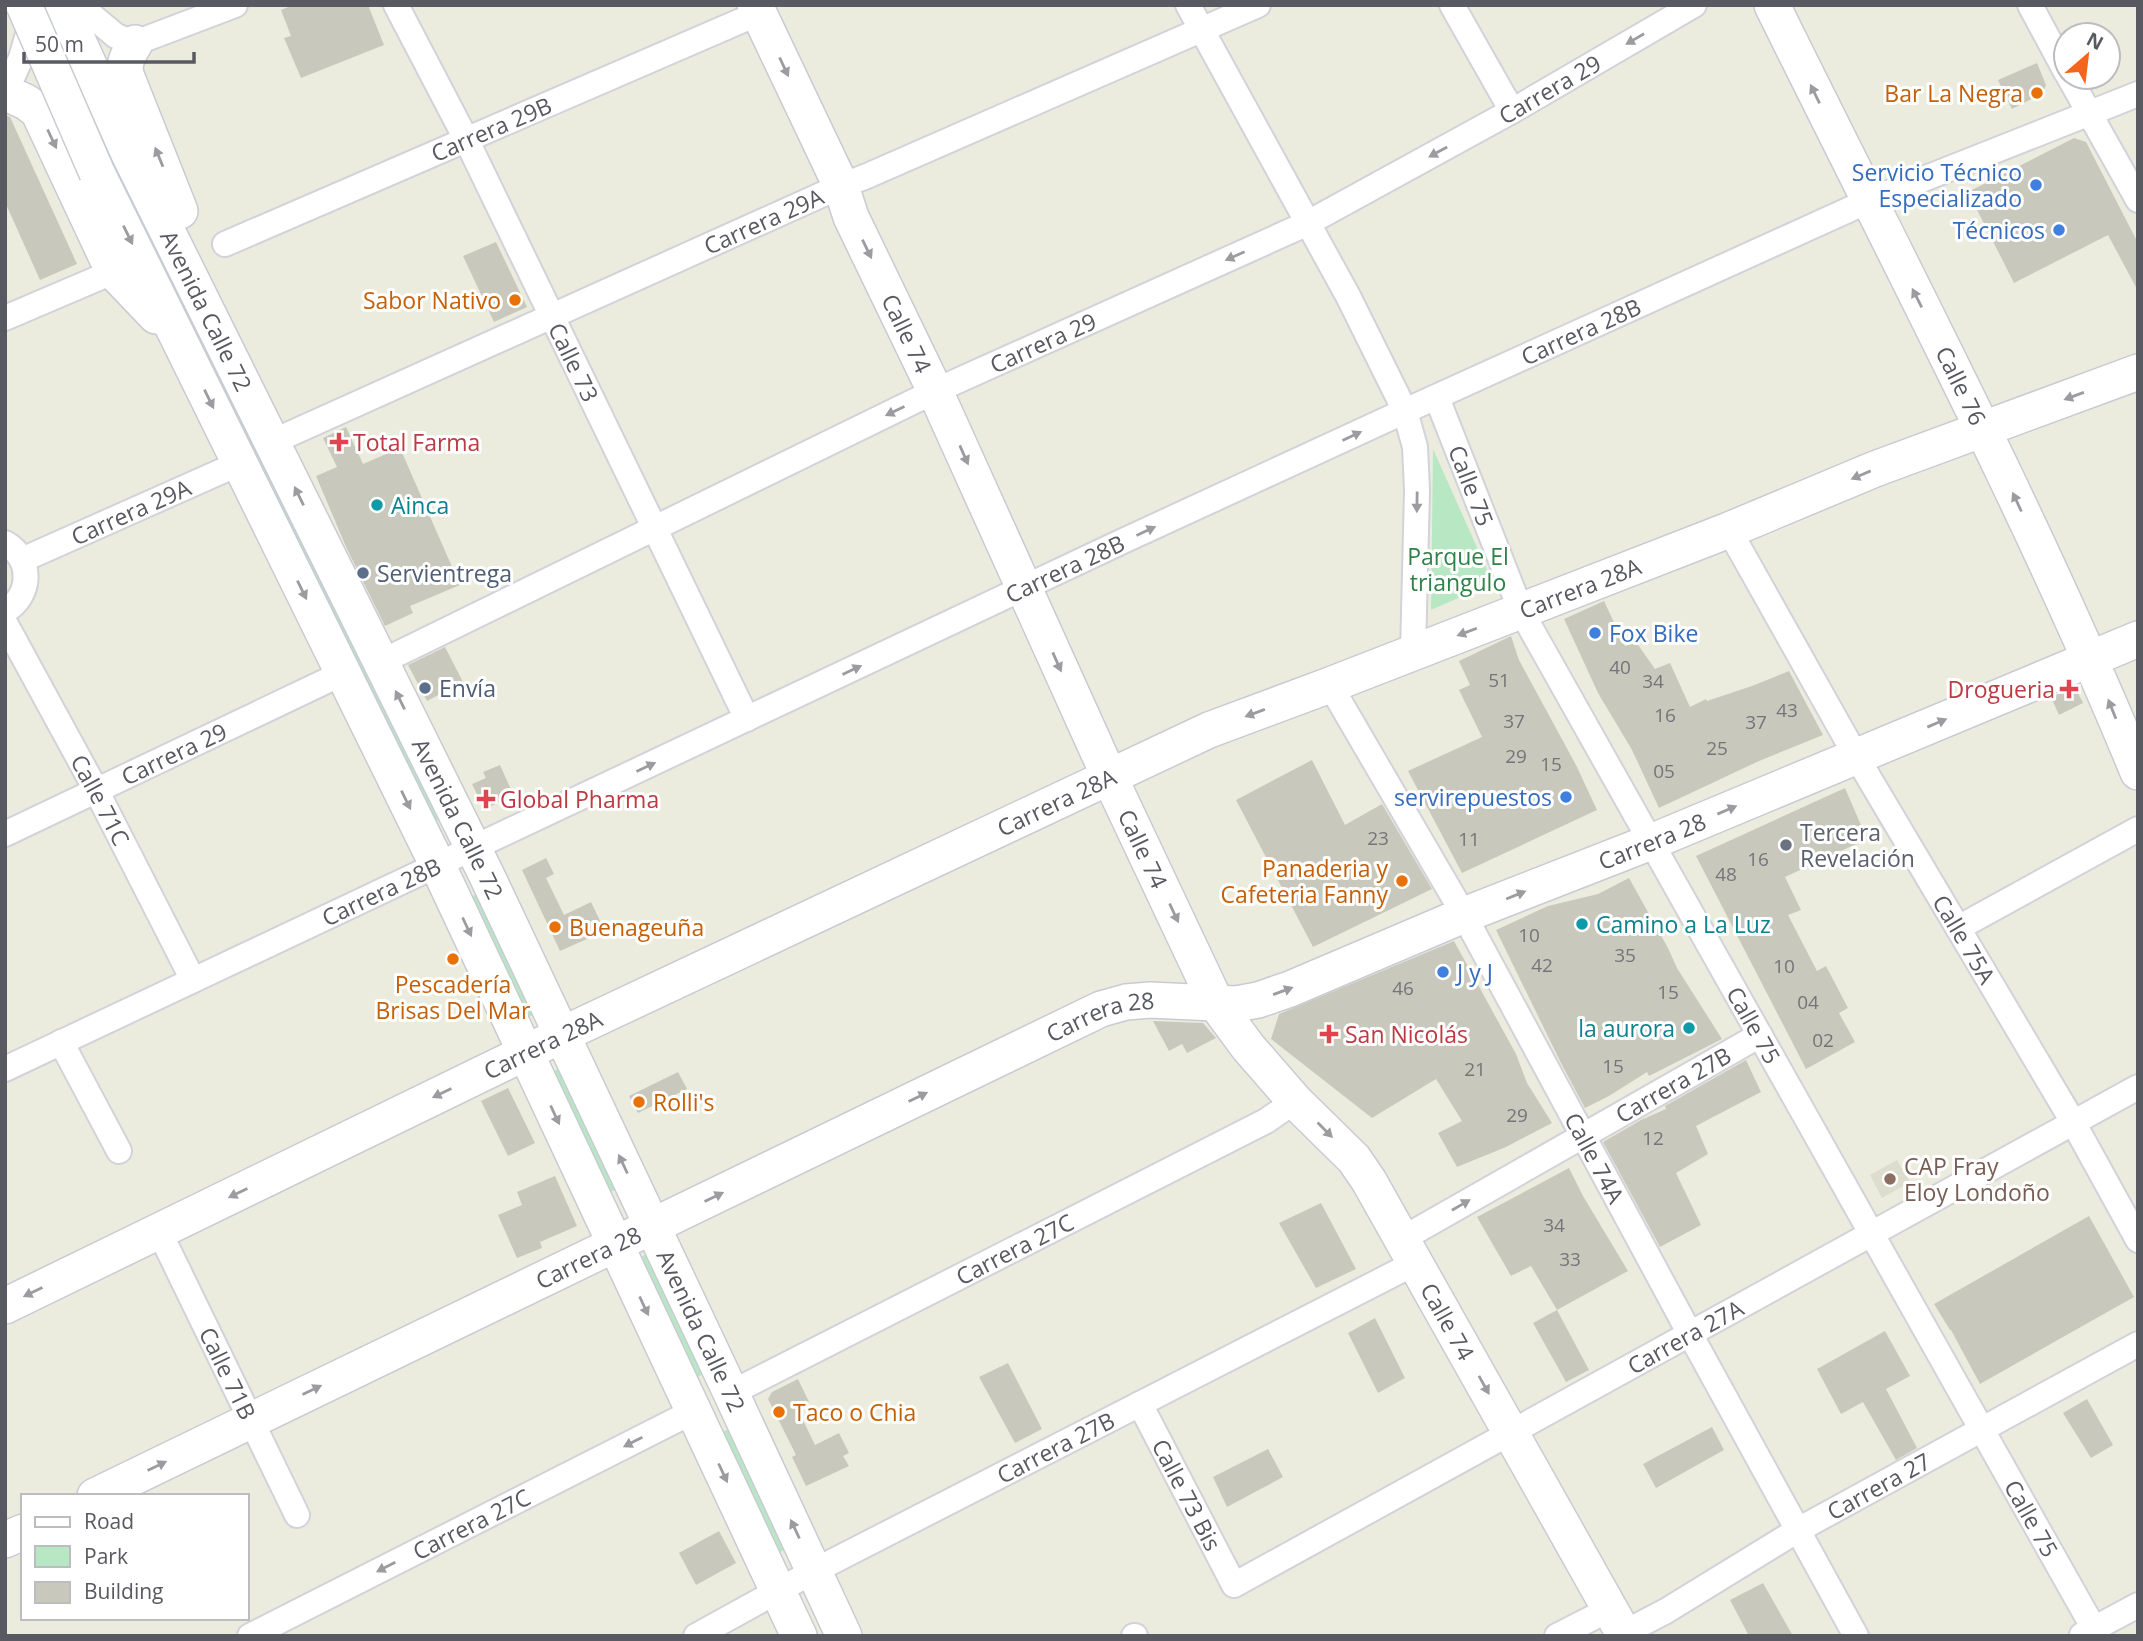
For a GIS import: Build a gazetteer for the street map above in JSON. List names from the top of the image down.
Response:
{
  "streets": {
    "street": [
      "Carrera 29",
      "Carrera 29B",
      "Carrera 29A",
      "Avenida Calle 72",
      "Carrera 28B",
      "Calle 74",
      "Calle 73",
      "Calle 76",
      "Calle 75",
      "Carrera 28A",
      "Calle 71C",
      "Carrera 28",
      "Calle 75A",
      "Carrera 27B",
      "Calle 74A",
      "Carrera 27C",
      "Carrera 27A",
      "Calle 71B",
      "Carrera 27",
      "Calle 73 Bis"
    ]
  },
  "crossings": [
    ["Carrera 29", "Avenida Calle 72"],
    ["Carrera 29", "Calle 74"],
    ["Carrera 29", "Calle 73"],
    ["Carrera 29", "Calle 71C"],
    ["Carrera 29B", "Calle 74"],
    ["Carrera 29B", "Calle 73"],
    ["Carrera 29A", "Avenida Calle 72"],
    ["Carrera 29A", "Calle 74"],
    ["Carrera 29A", "Calle 73"],
    ["Avenida Calle 72", "Carrera 28B"],
    ["Avenida Calle 72", "Carrera 28A"],
    ["Avenida Calle 72", "Carrera 28"],
    ["Avenida Calle 72", "Carrera 27B"],
    ["Avenida Calle 72", "Carrera 27C"],
    ["Carrera 28B", "Calle 74"],
    ["Carrera 28B", "Calle 73"],
    ["Carrera 28B", "Calle 76"],
    ["Carrera 28B", "Calle 75"],
    ["Carrera 28B", "Calle 71C"],
    ["Calle 74", "Carrera 28A"],
    ["Calle 74", "Carrera 28"],
    ["Calle 74", "Carrera 27B"],
    ["Calle 74", "Carrera 27C"],
    ["Calle 74", "Carrera 27A"],
    ["Calle 74", "Carrera 27"],
    ["Calle 76", "Carrera 28A"],
    ["Calle 76", "Carrera 28"],
    ["Calle 75", "Carrera 28A"],
    ["Calle 75", "Carrera 28"],
    ["Calle 75", "Carrera 27B"],
    ["Calle 75", "Carrera 27A"],
    ["Calle 75", "Carrera 27"],
    ["Carrera 28A", "Calle 75A"],
    ["Carrera 28A", "Calle 74A"],
    ["Carrera 28A", "Calle 71B"],
    ["Carrera 28", "Calle 75A"],
    ["Carrera 28", "Calle 74A"],
    ["Carrera 28", "Calle 71B"],
    ["Calle 75A", "Carrera 27A"],
    ["Carrera 27B", "Calle 74A"],
    ["Carrera 27B", "Calle 73 Bis"],
    ["Calle 74A", "Carrera 27A"],
    ["Calle 74A", "Carrera 27"],
    ["Carrera 27A", "Calle 73 Bis"]
  ],
  "one_way": [
    "Carrera 29",
    "Carrera 28B",
    "Calle 74",
    "Calle 76",
    "Carrera 28A",
    "Carrera 28",
    "Carrera 27C"
  ],
  "parks": ["Parque El triangulo"],
  "places": {
    "other": [
      "Bar La Negra",
      "Servicio Técnico Especializado",
      "Técnicos",
      "Sabor Nativo",
      "Ainca",
      "Servientrega",
      "Fox Bike",
      "Envía",
      "servirepuestos",
      "Tercera Revelación",
      "Panaderia y Cafeteria Fanny",
      "Camino a La Luz",
      "Buenageuña",
      "Pescadería Brisas Del Mar",
      "J y J",
      "la aurora",
      "Rolli's",
      "CAP Fray Eloy Londoño",
      "Taco o Chia"
    ],
    "health": [
      "Total Farma",
      "Drogueria",
      "Global Pharma",
      "San Nicolás"
    ]
  },
  "house_numbers": [
    "40",
    "51",
    "34",
    "43",
    "16",
    "37",
    "37",
    "25",
    "29",
    "15",
    "05",
    "23",
    "11",
    "16",
    "48",
    "10",
    "35",
    "42",
    "10",
    "46",
    "15",
    "04",
    "02",
    "15",
    "21",
    "29",
    "12",
    "34",
    "33"
  ],
  "legend": ["Road", "Park", "Building"],
  "scale_bar": "50 m",
  "north": "top right"
}
